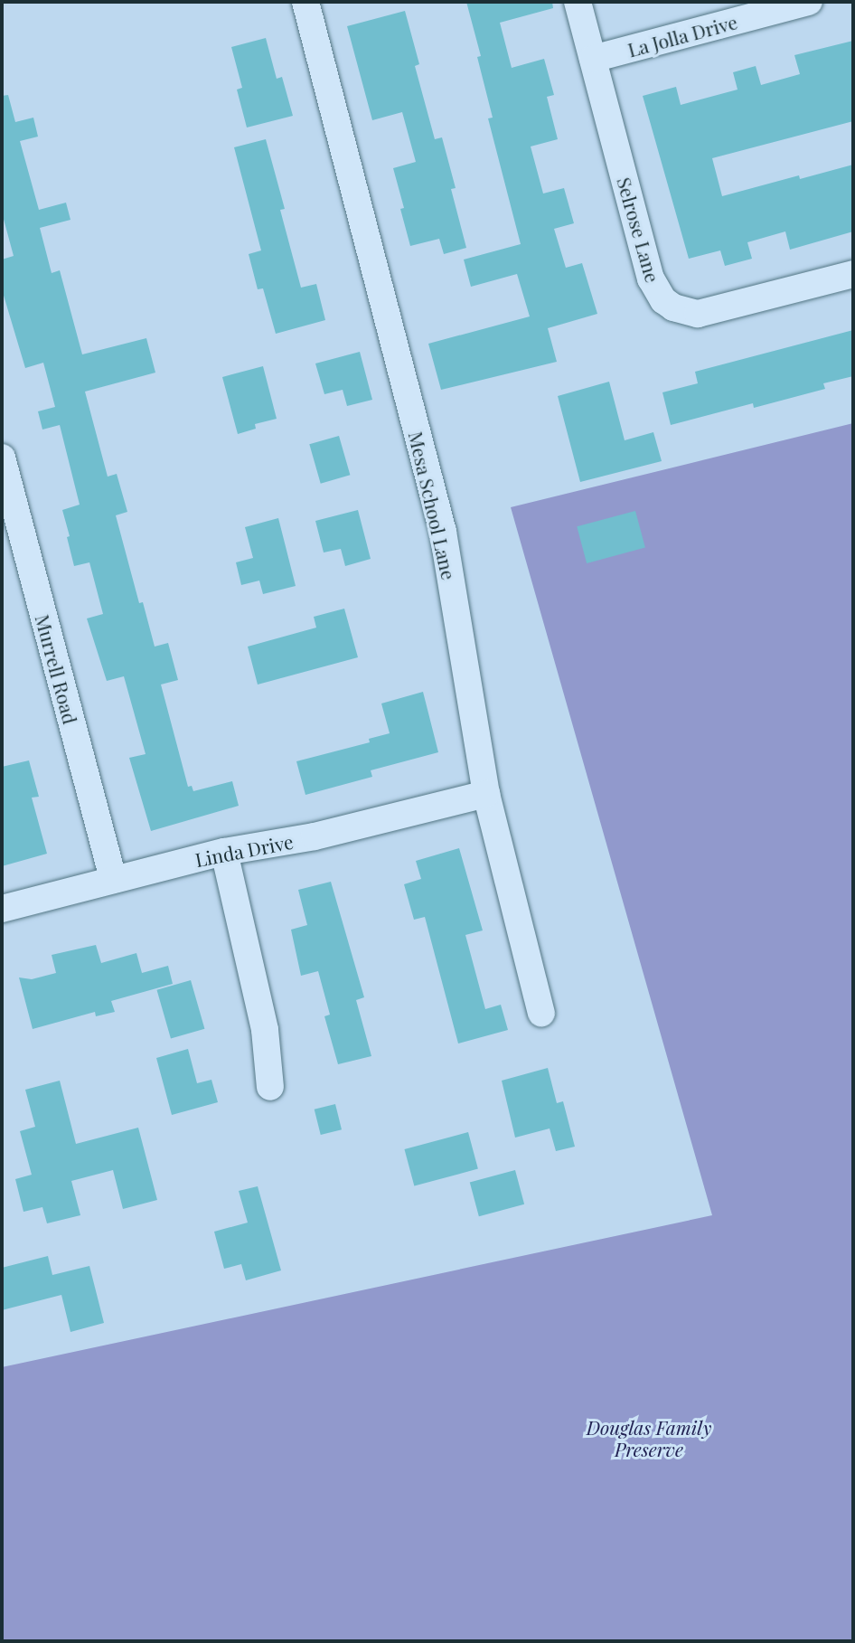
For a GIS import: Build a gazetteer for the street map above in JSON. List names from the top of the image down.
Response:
{
  "streets": {
    "street": [
      "La Jolla Drive",
      "Selrose Lane",
      "Mesa School Lane",
      "Murrell Road",
      "Linda Drive"
    ]
  },
  "crossings": [
    ["La Jolla Drive", "Selrose Lane"],
    ["Mesa School Lane", "Linda Drive"],
    ["Murrell Road", "Linda Drive"]
  ],
  "parks": ["Douglas Family Preserve"]
}
